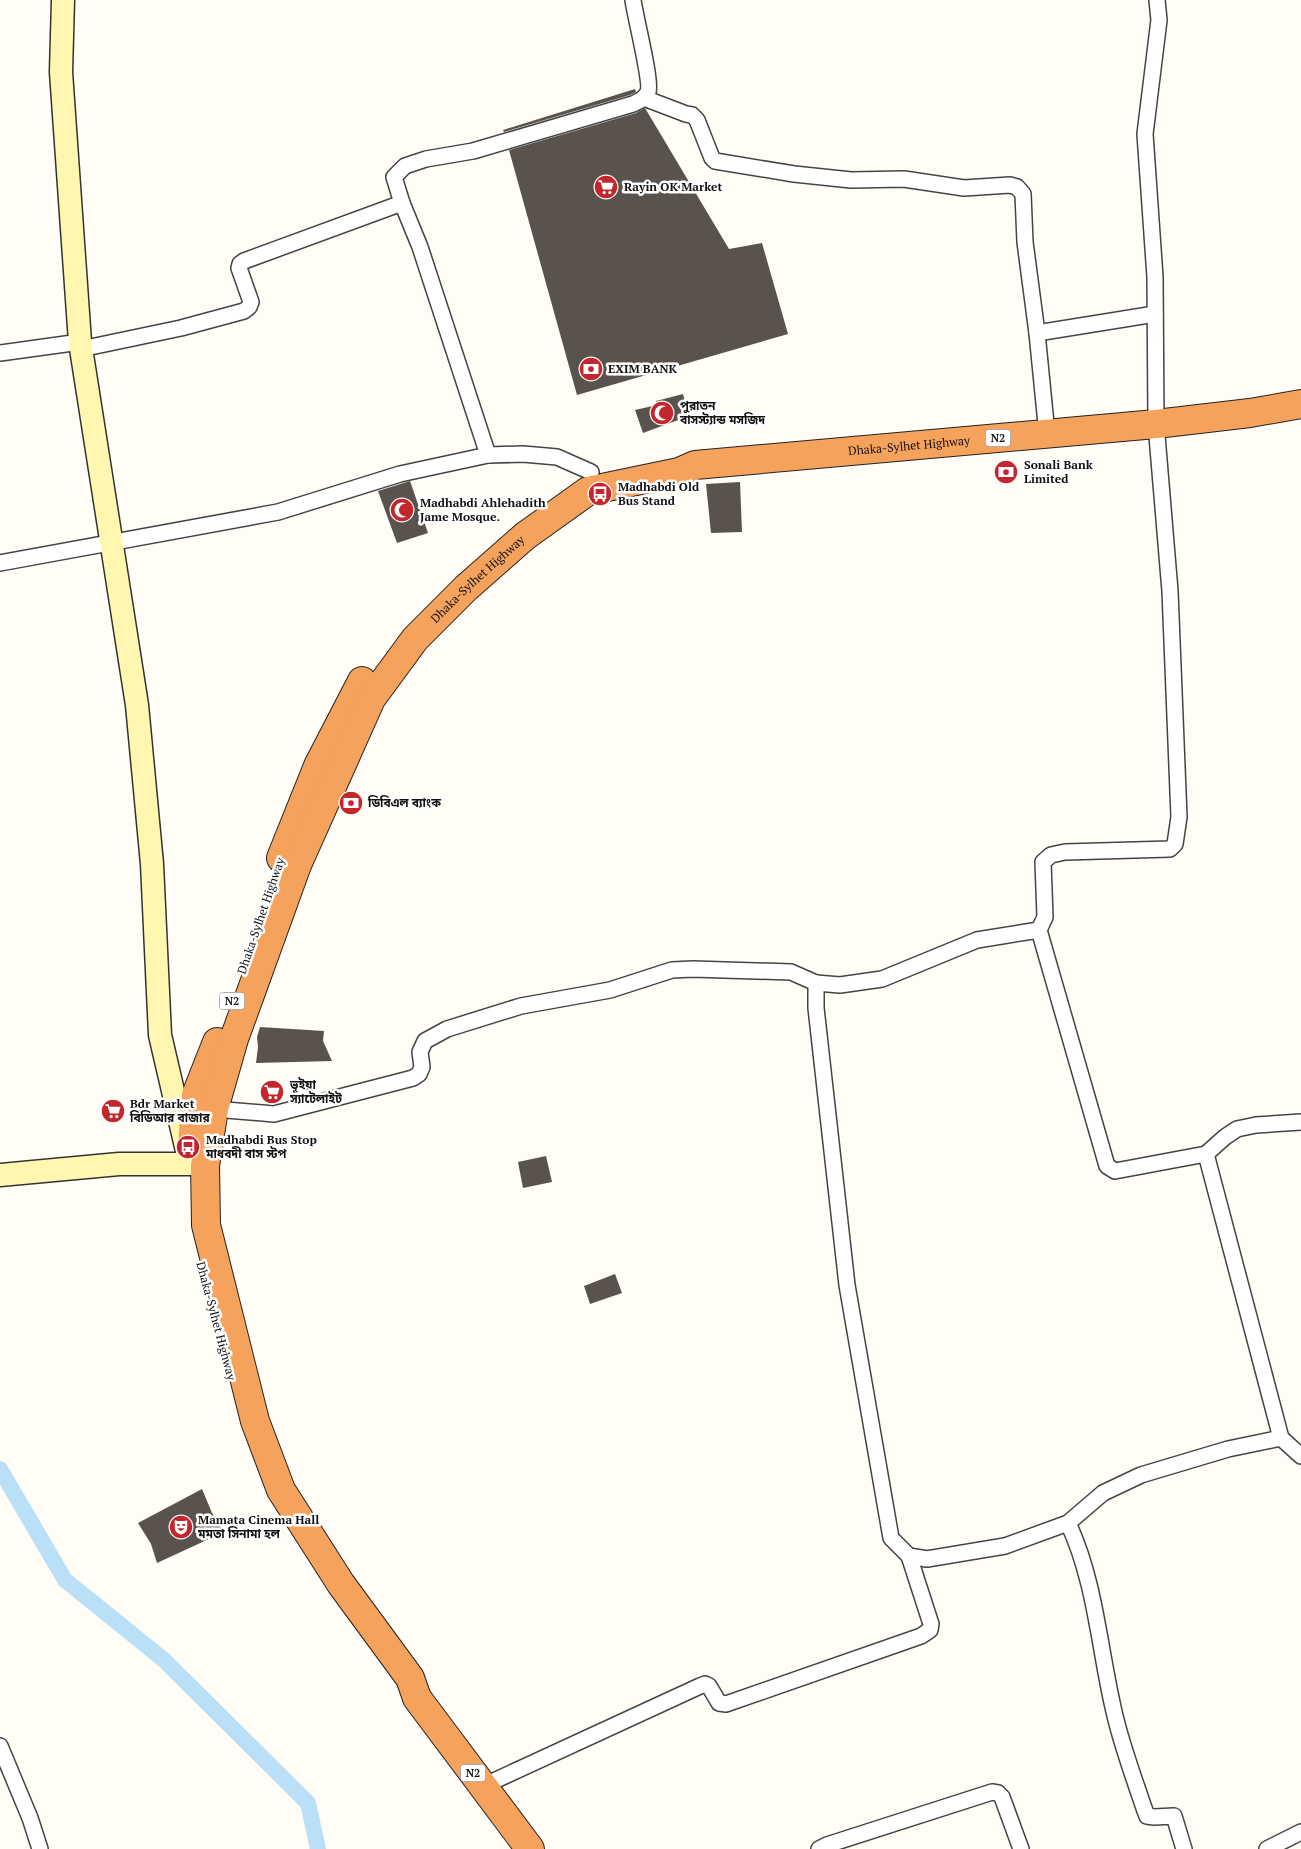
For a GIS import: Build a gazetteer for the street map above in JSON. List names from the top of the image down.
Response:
{
  "streets": {
    "highway": ["N2", "Dhaka-Sylhet Highway"]
  },
  "places": {
    "supermarket": ["Rayin OK Market", "ভূইয়া স্যাটেলাইট", "Bdr Market বিডিআর বাজার"],
    "bank": ["EXIM BANK", "Sonali Bank Limited", "ডিবিএল ব্যাংক"],
    "mosque": ["পুরাতন বাসস্ট্যান্ড মসজিদ", "Madhabdi Ahlehadith Jame Mosque."],
    "bus stop": ["Madhabdi Old Bus Stand", "Madhabdi Bus Stop মাধবদী বাস স্টপ"],
    "theatre": ["Mamata Cinema Hall মমতা সিনামা হল"]
  }
}
